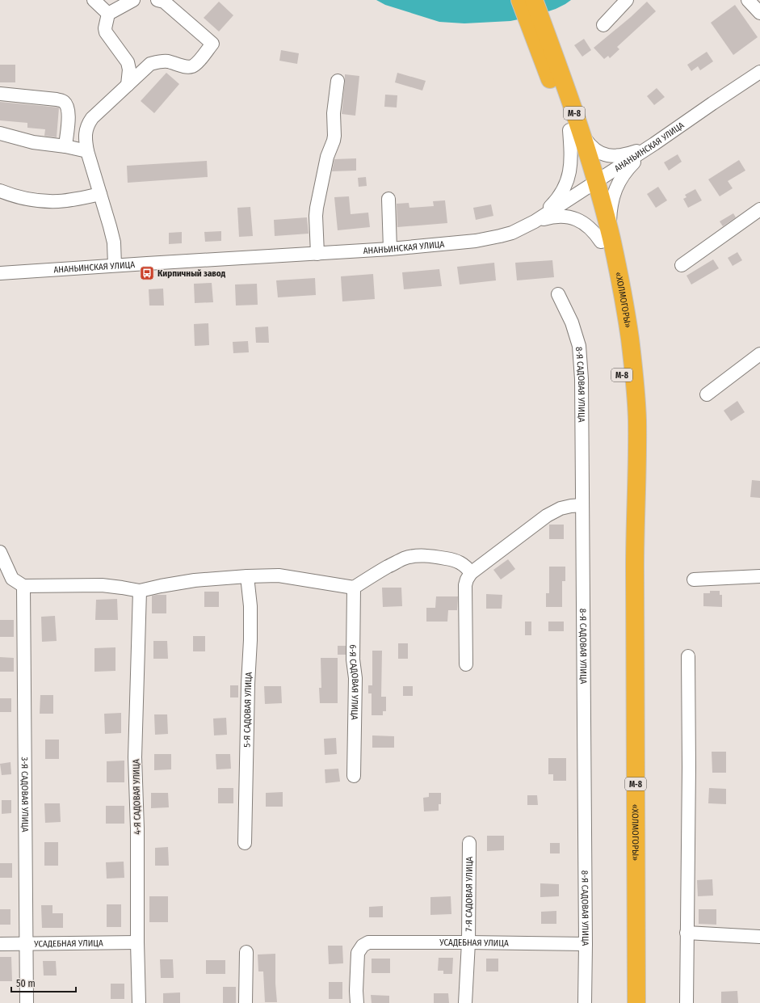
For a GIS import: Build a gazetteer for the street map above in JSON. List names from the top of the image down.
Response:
{
  "streets": {
    "highway": ["М-8", "«ХОЛМОГОРЫ»"],
    "street": [
      "АНАНЬИНСКАЯ УЛИЦА",
      "8-Я САДОВАЯ УЛИЦА",
      "6-Я САДОВАЯ УЛИЦА",
      "5-Я САДОВАЯ УЛИЦА",
      "3-Я САДОВАЯ УЛИЦА",
      "4-Я САДОВАЯ УЛИЦА",
      "7-Я САДОВАЯ УЛИЦА",
      "УСАДЕБНАЯ УЛИЦА"
    ]
  },
  "crossings": [
    ["М-8", "«ХОЛМОГОРЫ»"],
    ["АНАНЬИНСКАЯ УЛИЦА", "«ХОЛМОГОРЫ»"],
    ["8-Я САДОВАЯ УЛИЦА", "УСАДЕБНАЯ УЛИЦА"],
    ["3-Я САДОВАЯ УЛИЦА", "УСАДЕБНАЯ УЛИЦА"],
    ["4-Я САДОВАЯ УЛИЦА", "УСАДЕБНАЯ УЛИЦА"],
    ["7-Я САДОВАЯ УЛИЦА", "УСАДЕБНАЯ УЛИЦА"]
  ],
  "places": {
    "bus stop": ["Кирпичный завод"]
  },
  "scale_bar": "50 m"
}
